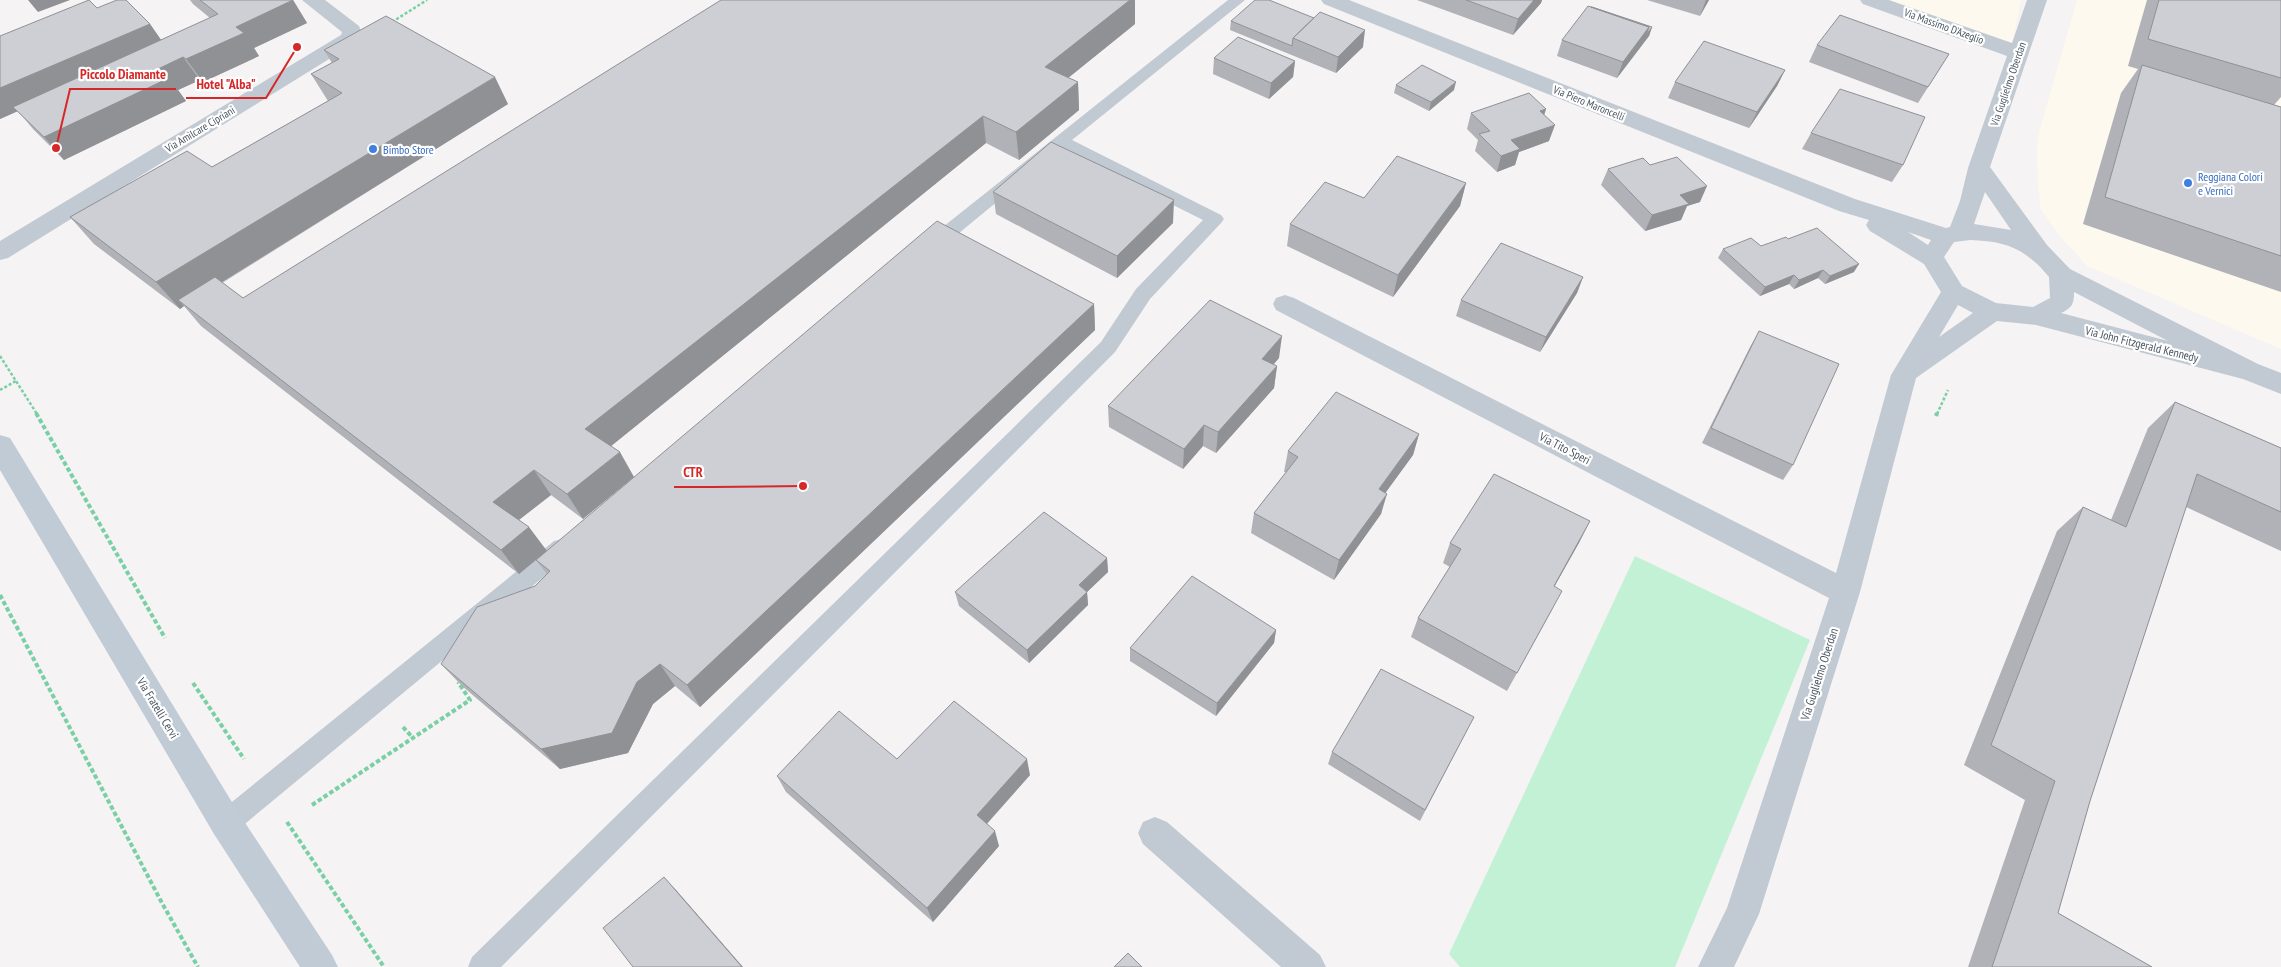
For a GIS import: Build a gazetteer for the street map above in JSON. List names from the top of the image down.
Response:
{
  "streets": {
    "main road": ["Via Fratelli Cervi"],
    "street": [
      "Via Massimo D'Azeglio",
      "Via Guglielmo Oberdan",
      "Via Piero Maroncelli",
      "Via Amilcare Cipriani",
      "Via John Fitzgerald Kennedy",
      "Via Tito Speri"
    ]
  },
  "crossings": [
    ["Via Massimo D'Azeglio", "Via Guglielmo Oberdan"],
    ["Via Guglielmo Oberdan", "Via Piero Maroncelli"],
    ["Via Guglielmo Oberdan", "Via Tito Speri"]
  ],
  "places": [
    "Hotel \"Alba\"",
    "Piccolo Diamante",
    "Bimbo Store",
    "Reggiana Colori e Vernici",
    "CTR"
  ]
}
